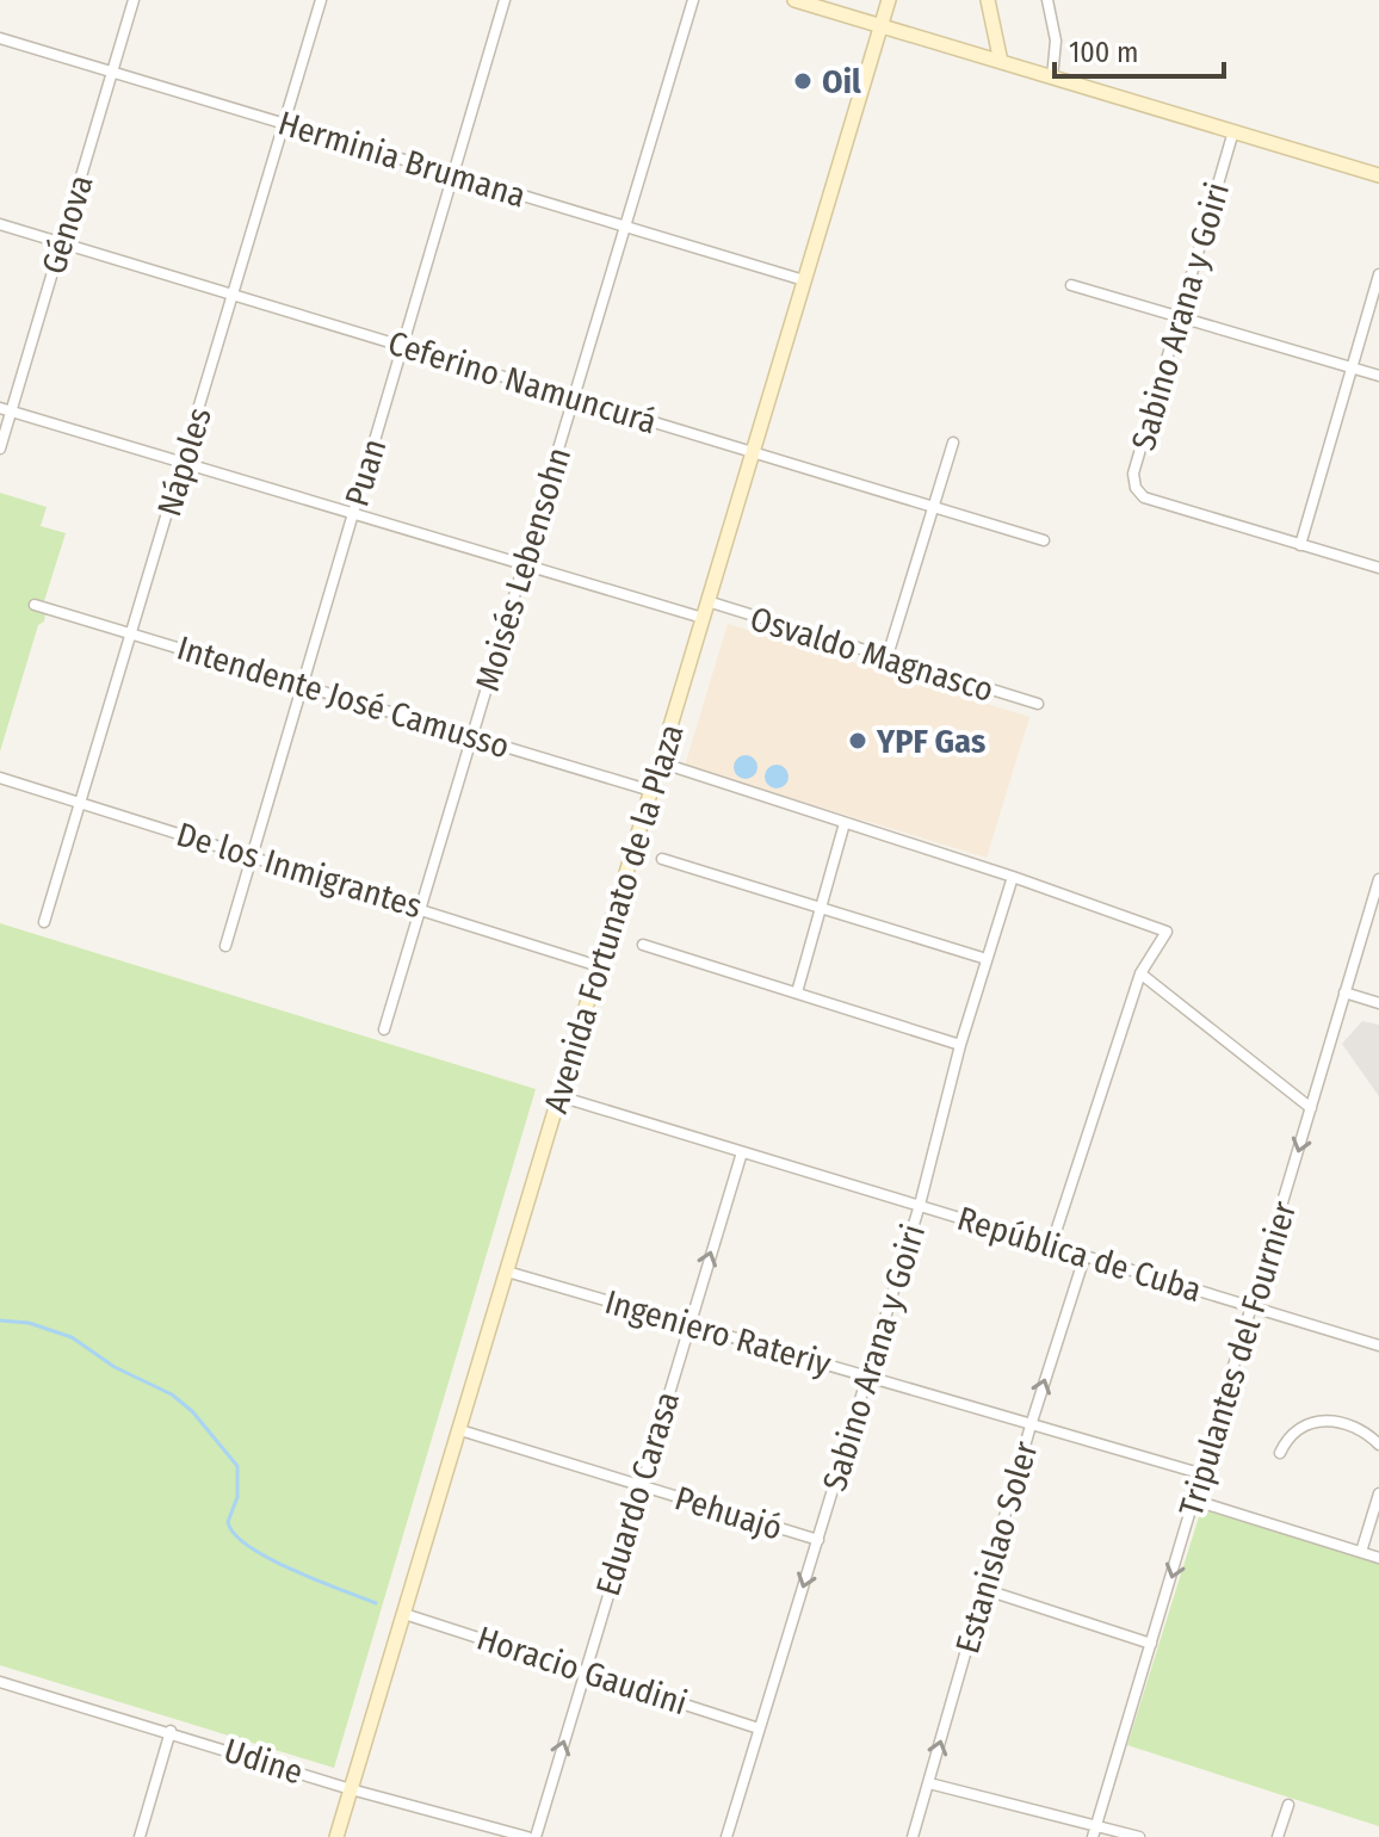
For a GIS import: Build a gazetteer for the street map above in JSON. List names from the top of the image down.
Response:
{
  "streets": {
    "main road": ["Avenida Fortunato de la Plaza"],
    "street": [
      "Herminia Brumana",
      "Génova",
      "Sabino Arana y Goiri",
      "Ceferino Namuncurá",
      "Nápoles",
      "Puan",
      "Moisés Lebensohn",
      "Osvaldo Magnasco",
      "Intendente José Camusso",
      "De los Inmigrantes",
      "República de Cuba",
      "Ingeniero Rateriy",
      "Tripulantes del Fournier",
      "Eduardo Carasa",
      "Pehuajó",
      "Estanislao Soler",
      "Horacio Gaudini",
      "Udine"
    ]
  },
  "crossings": [
    ["Herminia Brumana", "Génova"],
    ["Herminia Brumana", "Nápoles"],
    ["Herminia Brumana", "Puan"],
    ["Herminia Brumana", "Moisés Lebensohn"],
    ["Herminia Brumana", "Avenida Fortunato de la Plaza"],
    ["Génova", "Ceferino Namuncurá"],
    ["Génova", "Osvaldo Magnasco"],
    ["Sabino Arana y Goiri", "República de Cuba"],
    ["Sabino Arana y Goiri", "Ingeniero Rateriy"],
    ["Sabino Arana y Goiri", "Pehuajó"],
    ["Sabino Arana y Goiri", "Horacio Gaudini"],
    ["Ceferino Namuncurá", "Nápoles"],
    ["Ceferino Namuncurá", "Puan"],
    ["Ceferino Namuncurá", "Moisés Lebensohn"],
    ["Ceferino Namuncurá", "Avenida Fortunato de la Plaza"],
    ["Nápoles", "Osvaldo Magnasco"],
    ["Nápoles", "Intendente José Camusso"],
    ["Nápoles", "De los Inmigrantes"],
    ["Puan", "Osvaldo Magnasco"],
    ["Puan", "Intendente José Camusso"],
    ["Puan", "De los Inmigrantes"],
    ["Moisés Lebensohn", "Osvaldo Magnasco"],
    ["Moisés Lebensohn", "Intendente José Camusso"],
    ["Moisés Lebensohn", "De los Inmigrantes"],
    ["Osvaldo Magnasco", "Avenida Fortunato de la Plaza"],
    ["Intendente José Camusso", "Avenida Fortunato de la Plaza"],
    ["De los Inmigrantes", "Avenida Fortunato de la Plaza"],
    ["Avenida Fortunato de la Plaza", "República de Cuba"],
    ["Avenida Fortunato de la Plaza", "Ingeniero Rateriy"],
    ["Avenida Fortunato de la Plaza", "Pehuajó"],
    ["Avenida Fortunato de la Plaza", "Horacio Gaudini"],
    ["Avenida Fortunato de la Plaza", "Udine"],
    ["República de Cuba", "Tripulantes del Fournier"],
    ["República de Cuba", "Eduardo Carasa"],
    ["República de Cuba", "Estanislao Soler"],
    ["Ingeniero Rateriy", "Tripulantes del Fournier"],
    ["Ingeniero Rateriy", "Eduardo Carasa"],
    ["Ingeniero Rateriy", "Estanislao Soler"],
    ["Eduardo Carasa", "Pehuajó"],
    ["Eduardo Carasa", "Horacio Gaudini"]
  ],
  "one_way": ["Tripulantes del Fournier", "Eduardo Carasa", "Estanislao Soler"],
  "places": ["Oil", "YPF Gas"],
  "scale_bar": "100 m"
}
